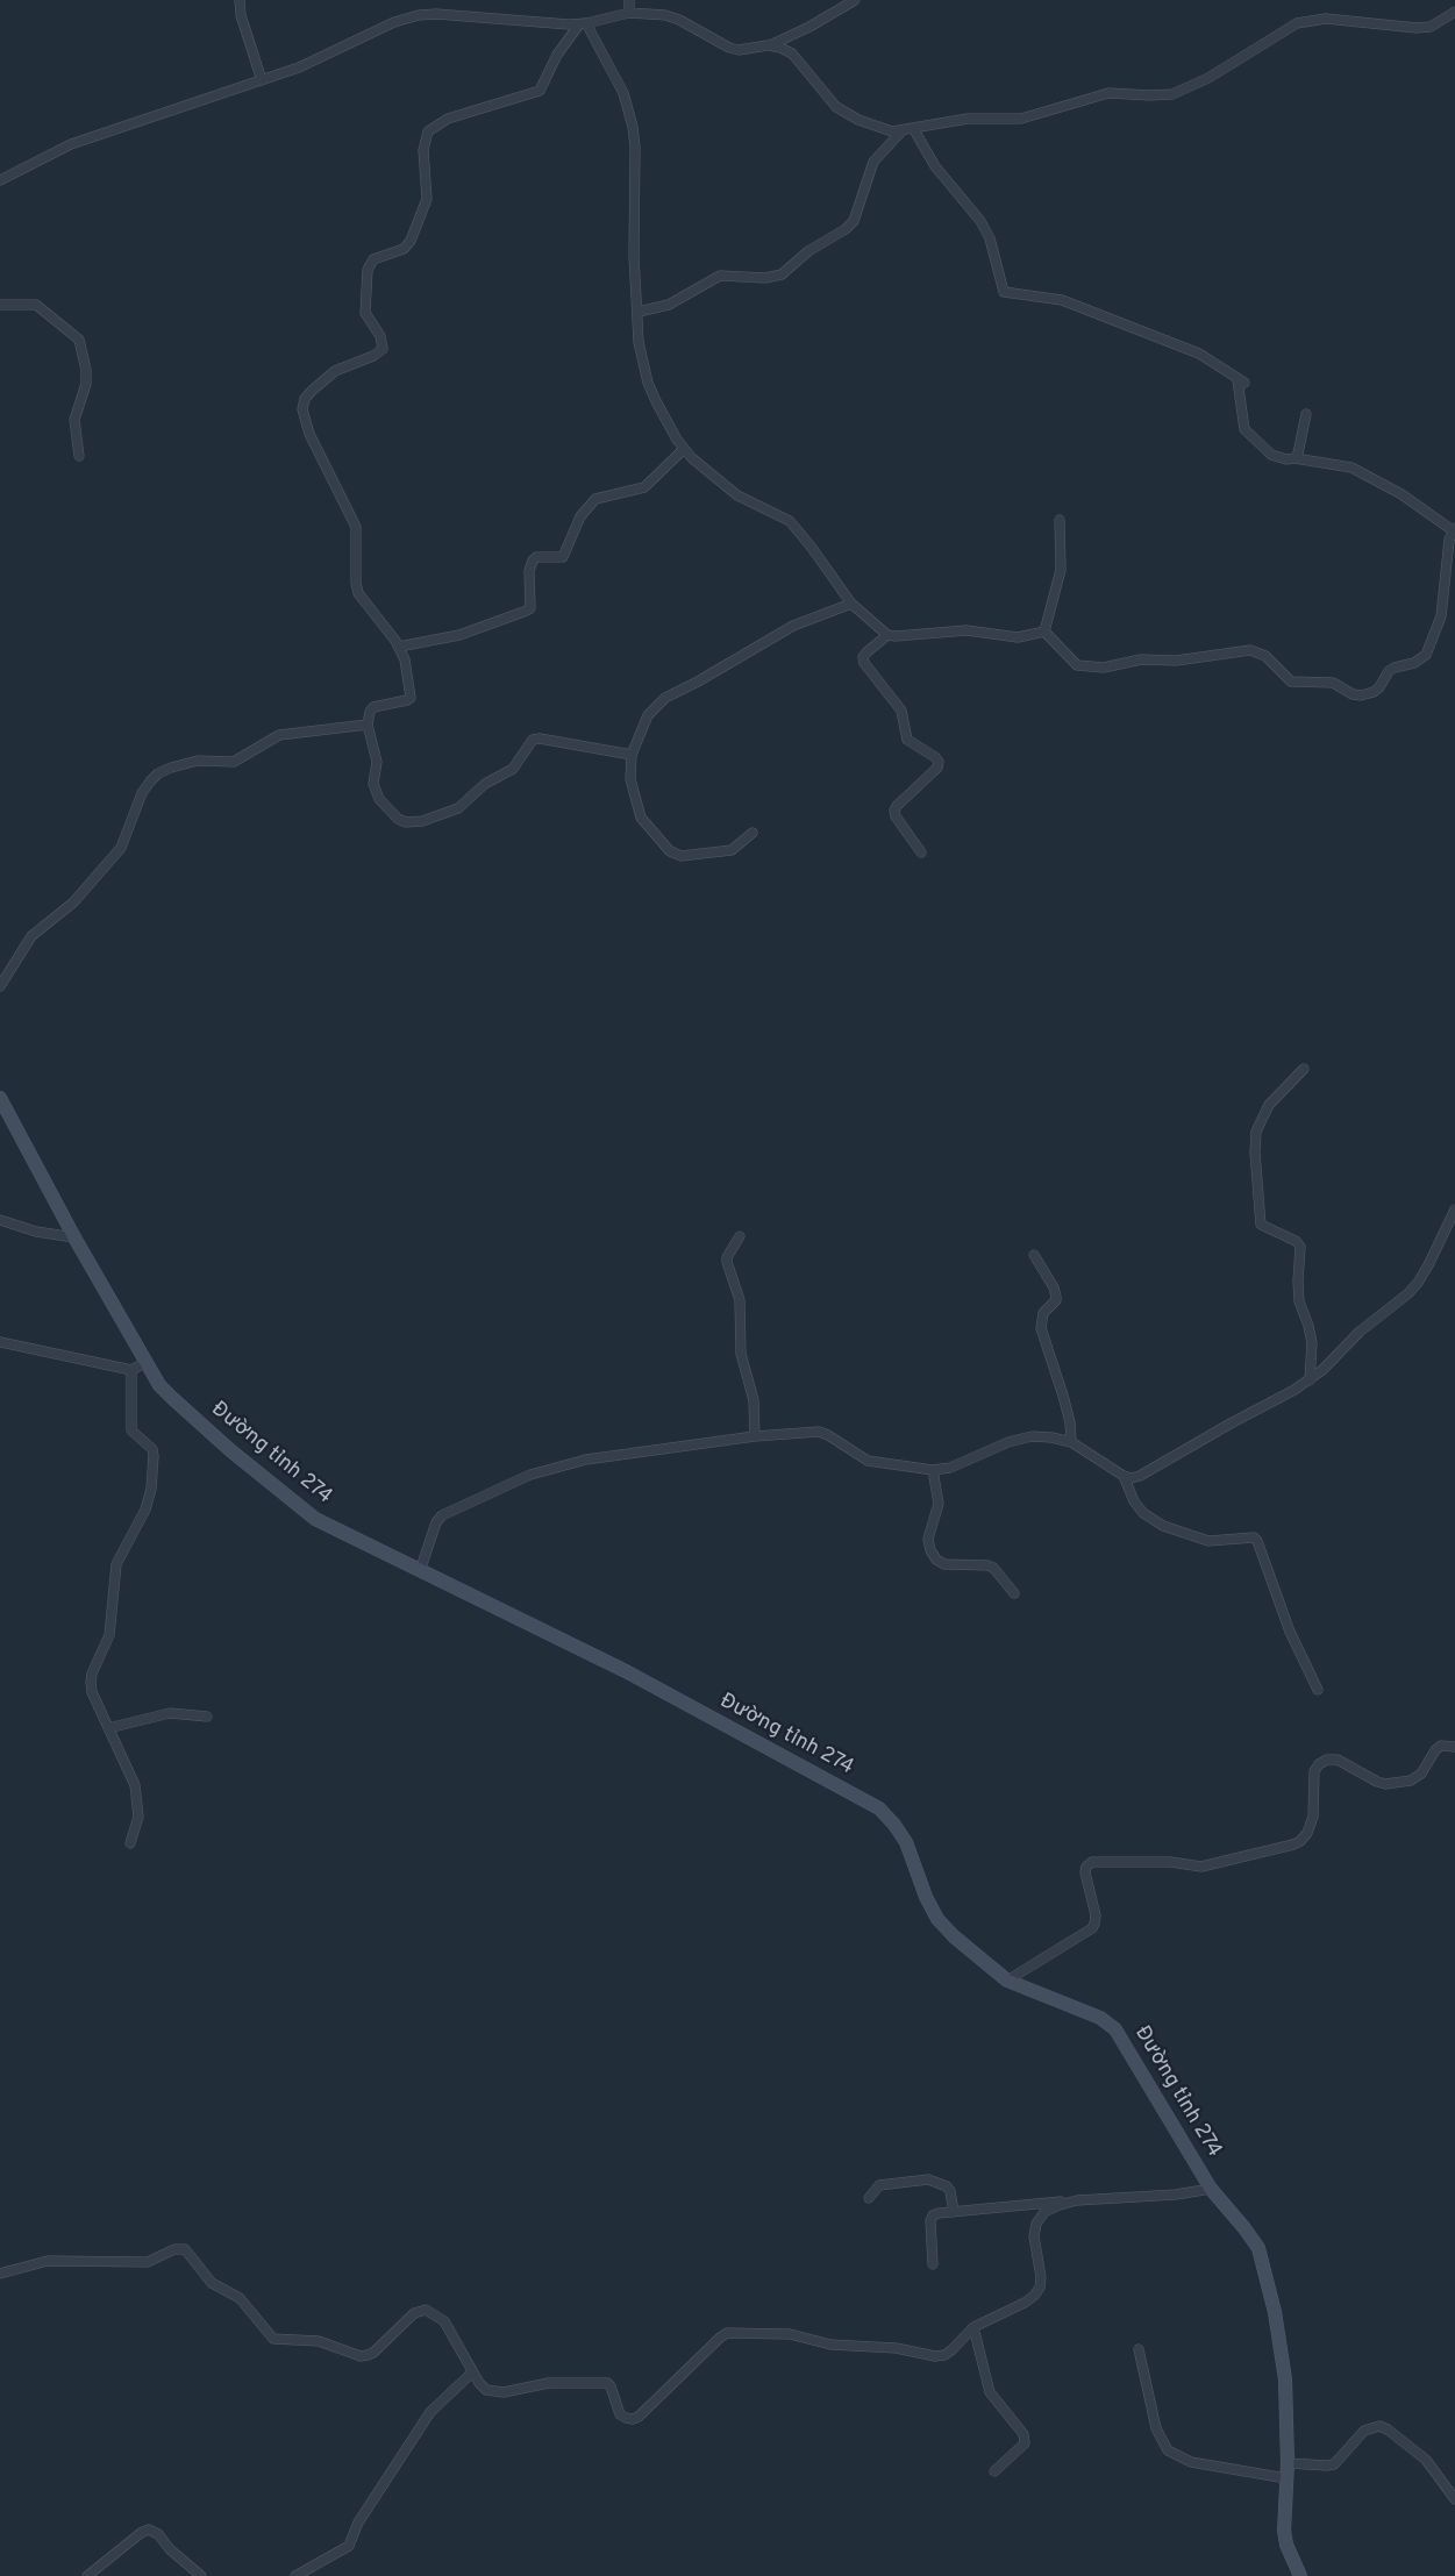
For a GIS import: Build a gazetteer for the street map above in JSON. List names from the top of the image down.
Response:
{
  "streets": {
    "main road": ["Đường tỉnh 274"]
  }
}
